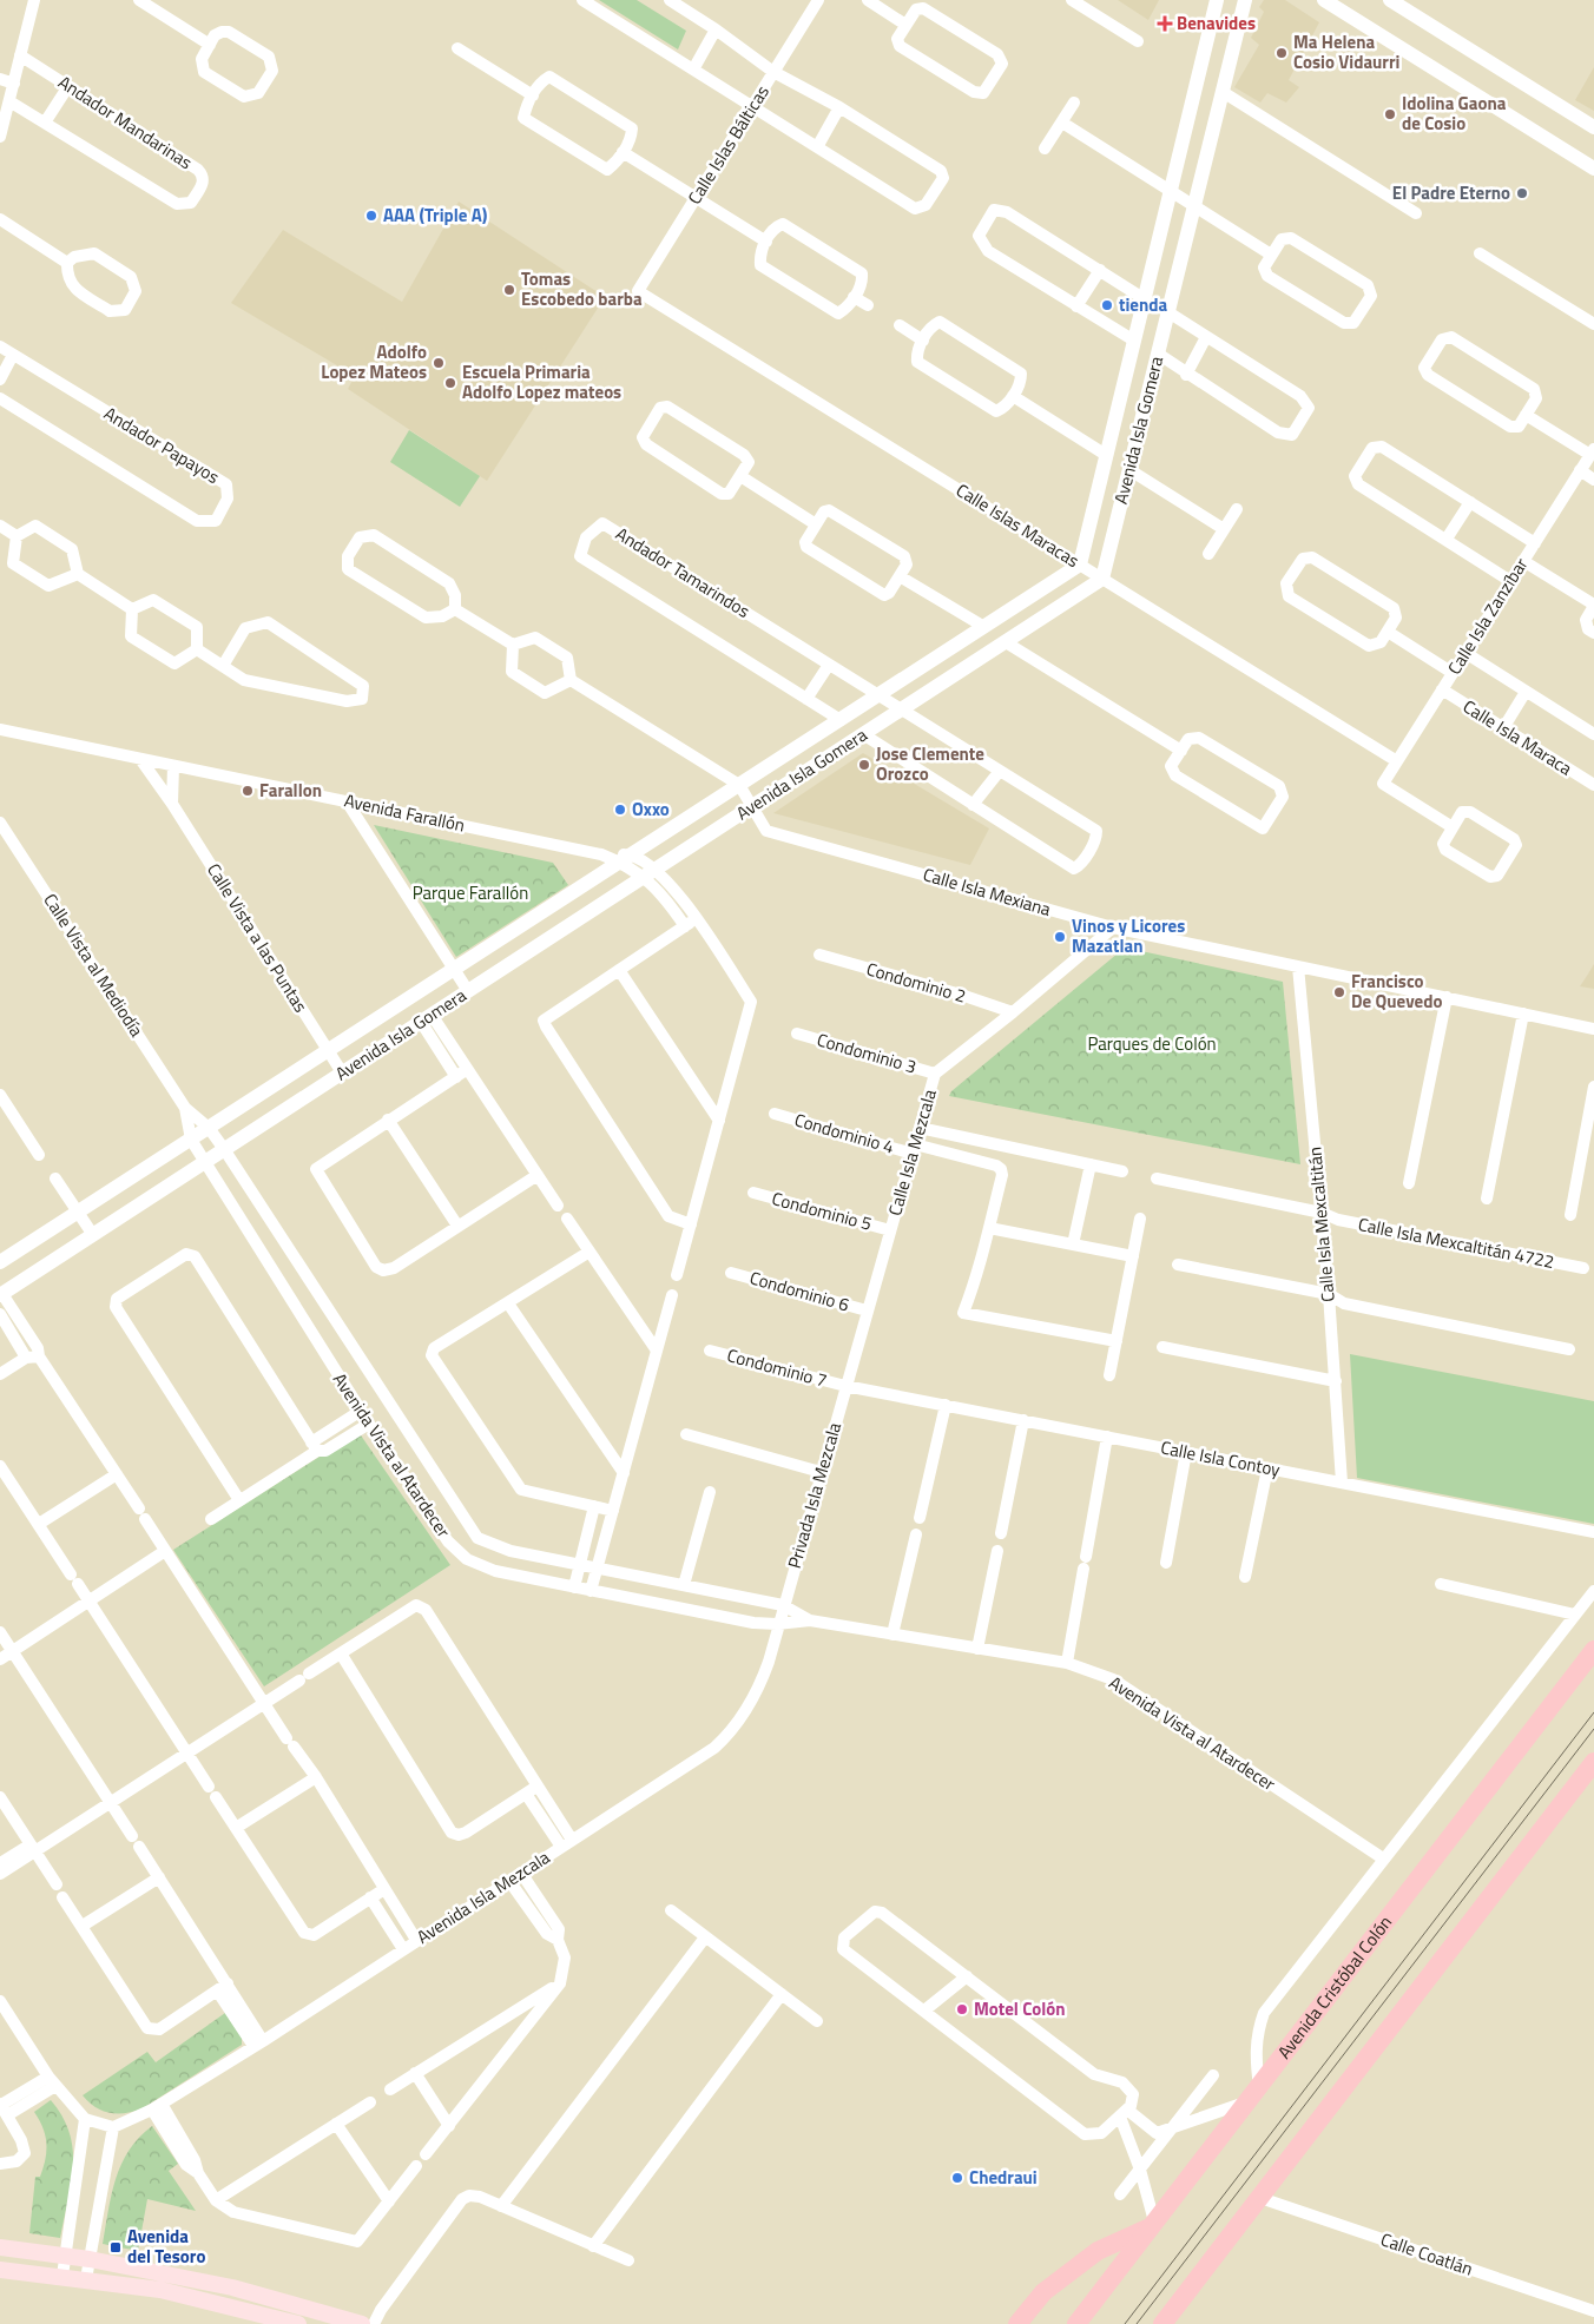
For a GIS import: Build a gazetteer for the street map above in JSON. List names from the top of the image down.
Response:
{
  "streets": {
    "main road": ["Avenida Cristóbal Colón"],
    "street": [
      "Andador Mandarinas",
      "Calle Islas Bálticas",
      "Avenida Isla Gomera",
      "Andador Papayos",
      "Calle Islas Maracas",
      "Andador Tamarindos",
      "Calle Isla Zanzíbar",
      "Calle Isla Maraca",
      "Avenida Farallón",
      "Calle Isla Mexiana",
      "Calle Vista a las Puntas",
      "Calle Vista al Mediodía",
      "Condominio 2",
      "Condominio 3",
      "Condominio 4",
      "Calle Isla Mezcala",
      "Condominio 5",
      "Calle Isla Mexcaltitán",
      "Calle Isla Mexcaltitán 4722",
      "Condominio 6",
      "Condominio 7",
      "Avenida Vista al Atardecer",
      "Calle Isla Contoy",
      "Privada Isla Mezcala",
      "Avenida Isla Mezcala",
      "Calle Coatlán"
    ]
  },
  "crossings": [
    ["Calle Islas Bálticas", "Calle Islas Maracas"],
    ["Avenida Isla Gomera", "Calle Islas Maracas"],
    ["Avenida Isla Gomera", "Andador Tamarindos"],
    ["Avenida Isla Gomera", "Avenida Farallón"],
    ["Avenida Isla Gomera", "Calle Isla Mexiana"],
    ["Avenida Isla Gomera", "Calle Vista a las Puntas"],
    ["Avenida Isla Gomera", "Calle Vista al Mediodía"],
    ["Avenida Isla Gomera", "Avenida Vista al Atardecer"],
    ["Calle Islas Maracas", "Calle Isla Zanzíbar"],
    ["Calle Isla Zanzíbar", "Calle Isla Maraca"],
    ["Avenida Farallón", "Calle Vista a las Puntas"],
    ["Calle Isla Mexiana", "Calle Isla Mezcala"],
    ["Calle Isla Mexiana", "Calle Isla Mexcaltitán"],
    ["Calle Vista al Mediodía", "Avenida Vista al Atardecer"],
    ["Condominio 2", "Calle Isla Mezcala"],
    ["Condominio 3", "Calle Isla Mezcala"],
    ["Condominio 4", "Calle Isla Mezcala"],
    ["Calle Isla Mezcala", "Condominio 5"],
    ["Calle Isla Mezcala", "Condominio 6"],
    ["Calle Isla Mezcala", "Condominio 7"],
    ["Calle Isla Mezcala", "Calle Isla Contoy"],
    ["Calle Isla Mezcala", "Privada Isla Mezcala"],
    ["Calle Isla Mexcaltitán", "Calle Isla Mexcaltitán 4722"],
    ["Calle Isla Mexcaltitán", "Calle Isla Contoy"],
    ["Condominio 7", "Calle Isla Contoy"],
    ["Condominio 7", "Privada Isla Mezcala"],
    ["Avenida Vista al Atardecer", "Privada Isla Mezcala"],
    ["Avenida Vista al Atardecer", "Avenida Isla Mezcala"],
    ["Calle Isla Contoy", "Privada Isla Mezcala"],
    ["Privada Isla Mezcala", "Avenida Isla Mezcala"]
  ],
  "parks": ["Parque Farallón", "Parques de Colón"],
  "places": {
    "health": ["Benavides"],
    "other": [
      "Ma Helena Cosio Vidaurri",
      "Idolina Gaona de Cosio",
      "El Padre Eterno",
      "AAA (Triple A)",
      "Tomas Escobedo barba",
      "tienda",
      "Adolfo Lopez Mateos",
      "Escuela Primaria Adolfo Lopez mateos",
      "Jose Clemente Orozco",
      "Farallon",
      "Oxxo",
      "Vinos y Licores Mazatlan",
      "Francisco De Quevedo",
      "Motel Colón",
      "Chedraui"
    ],
    "transit": ["Avenida del Tesoro"]
  }
}
